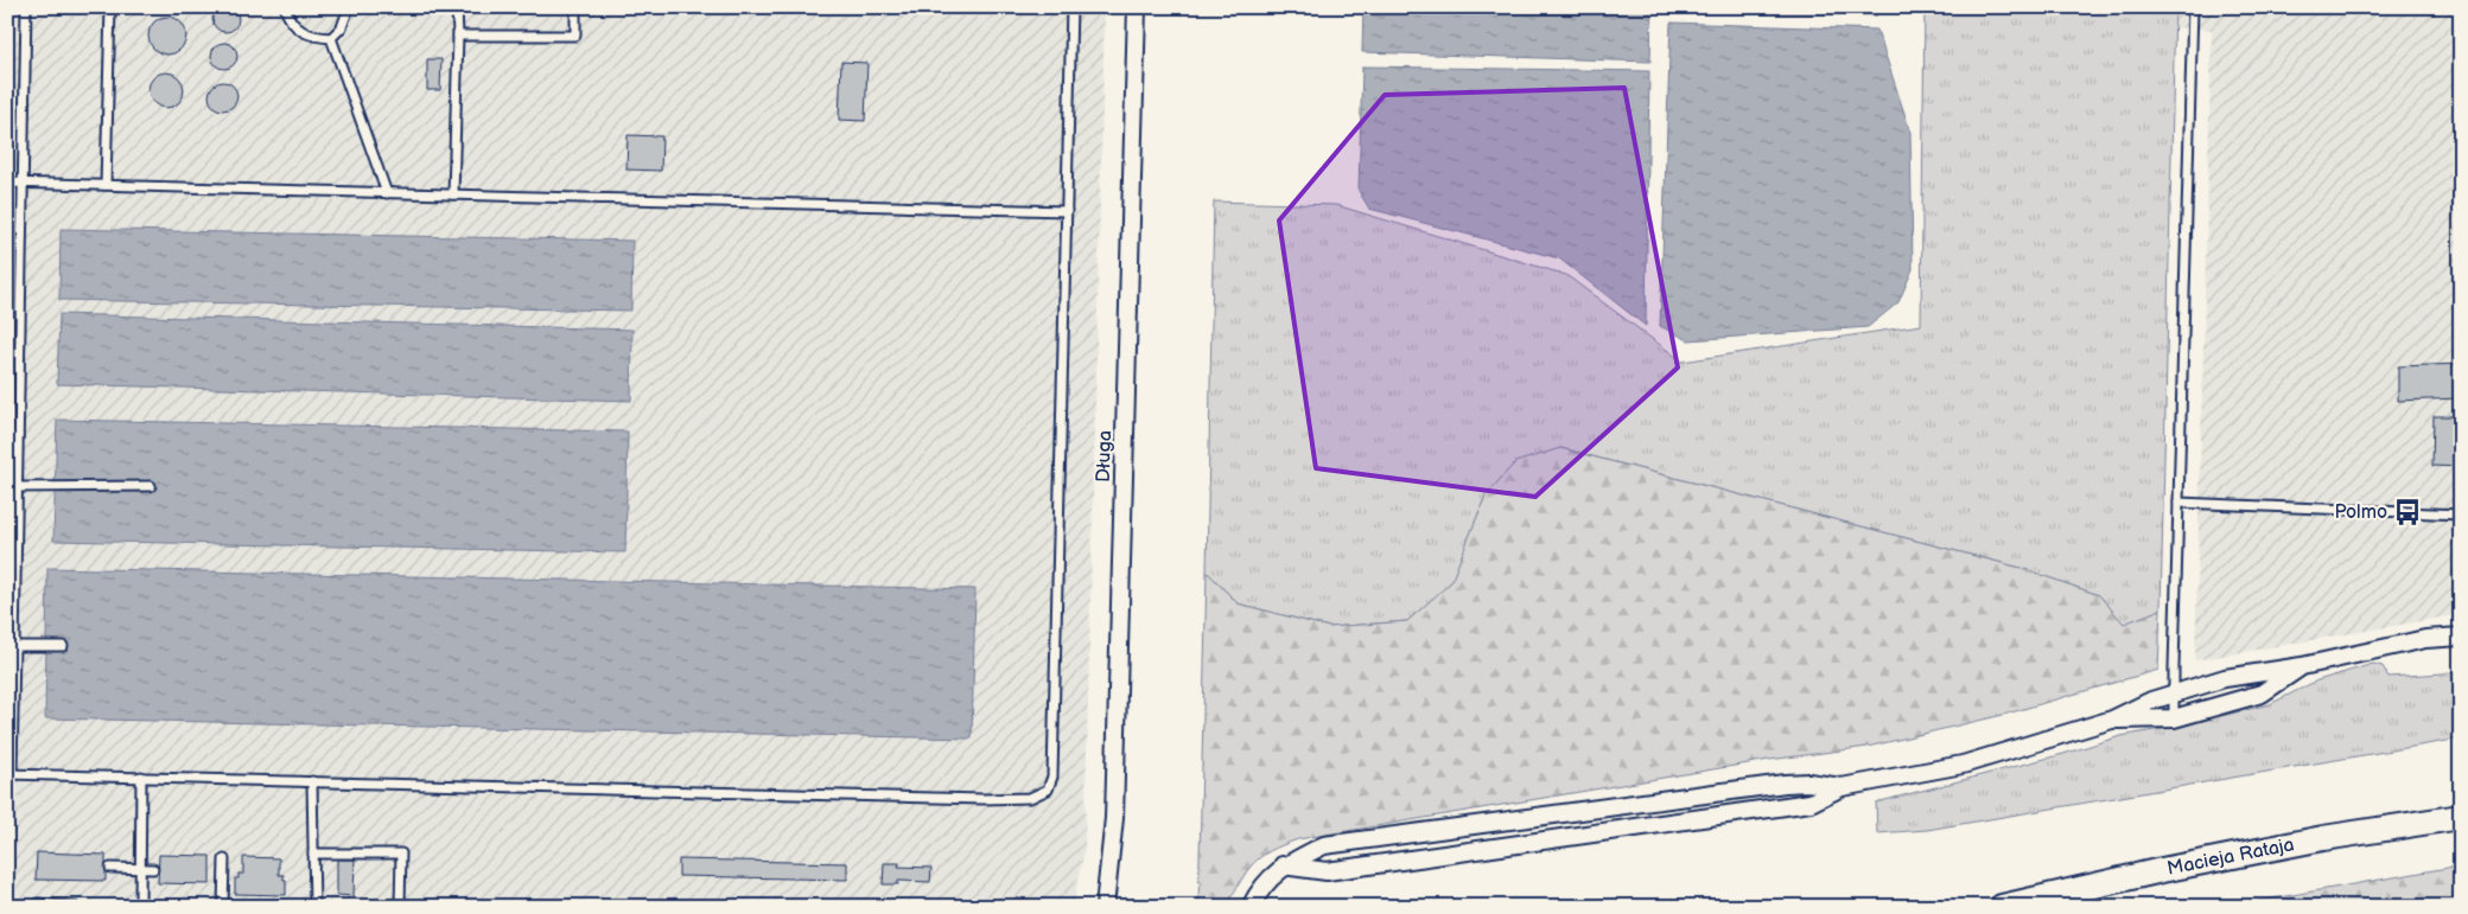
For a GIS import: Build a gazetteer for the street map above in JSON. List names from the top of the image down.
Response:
{
  "streets": {
    "main road": ["Macieja Rataja"],
    "street": ["Długa"]
  },
  "places": {
    "bus stop": ["Polmo"]
  }
}
